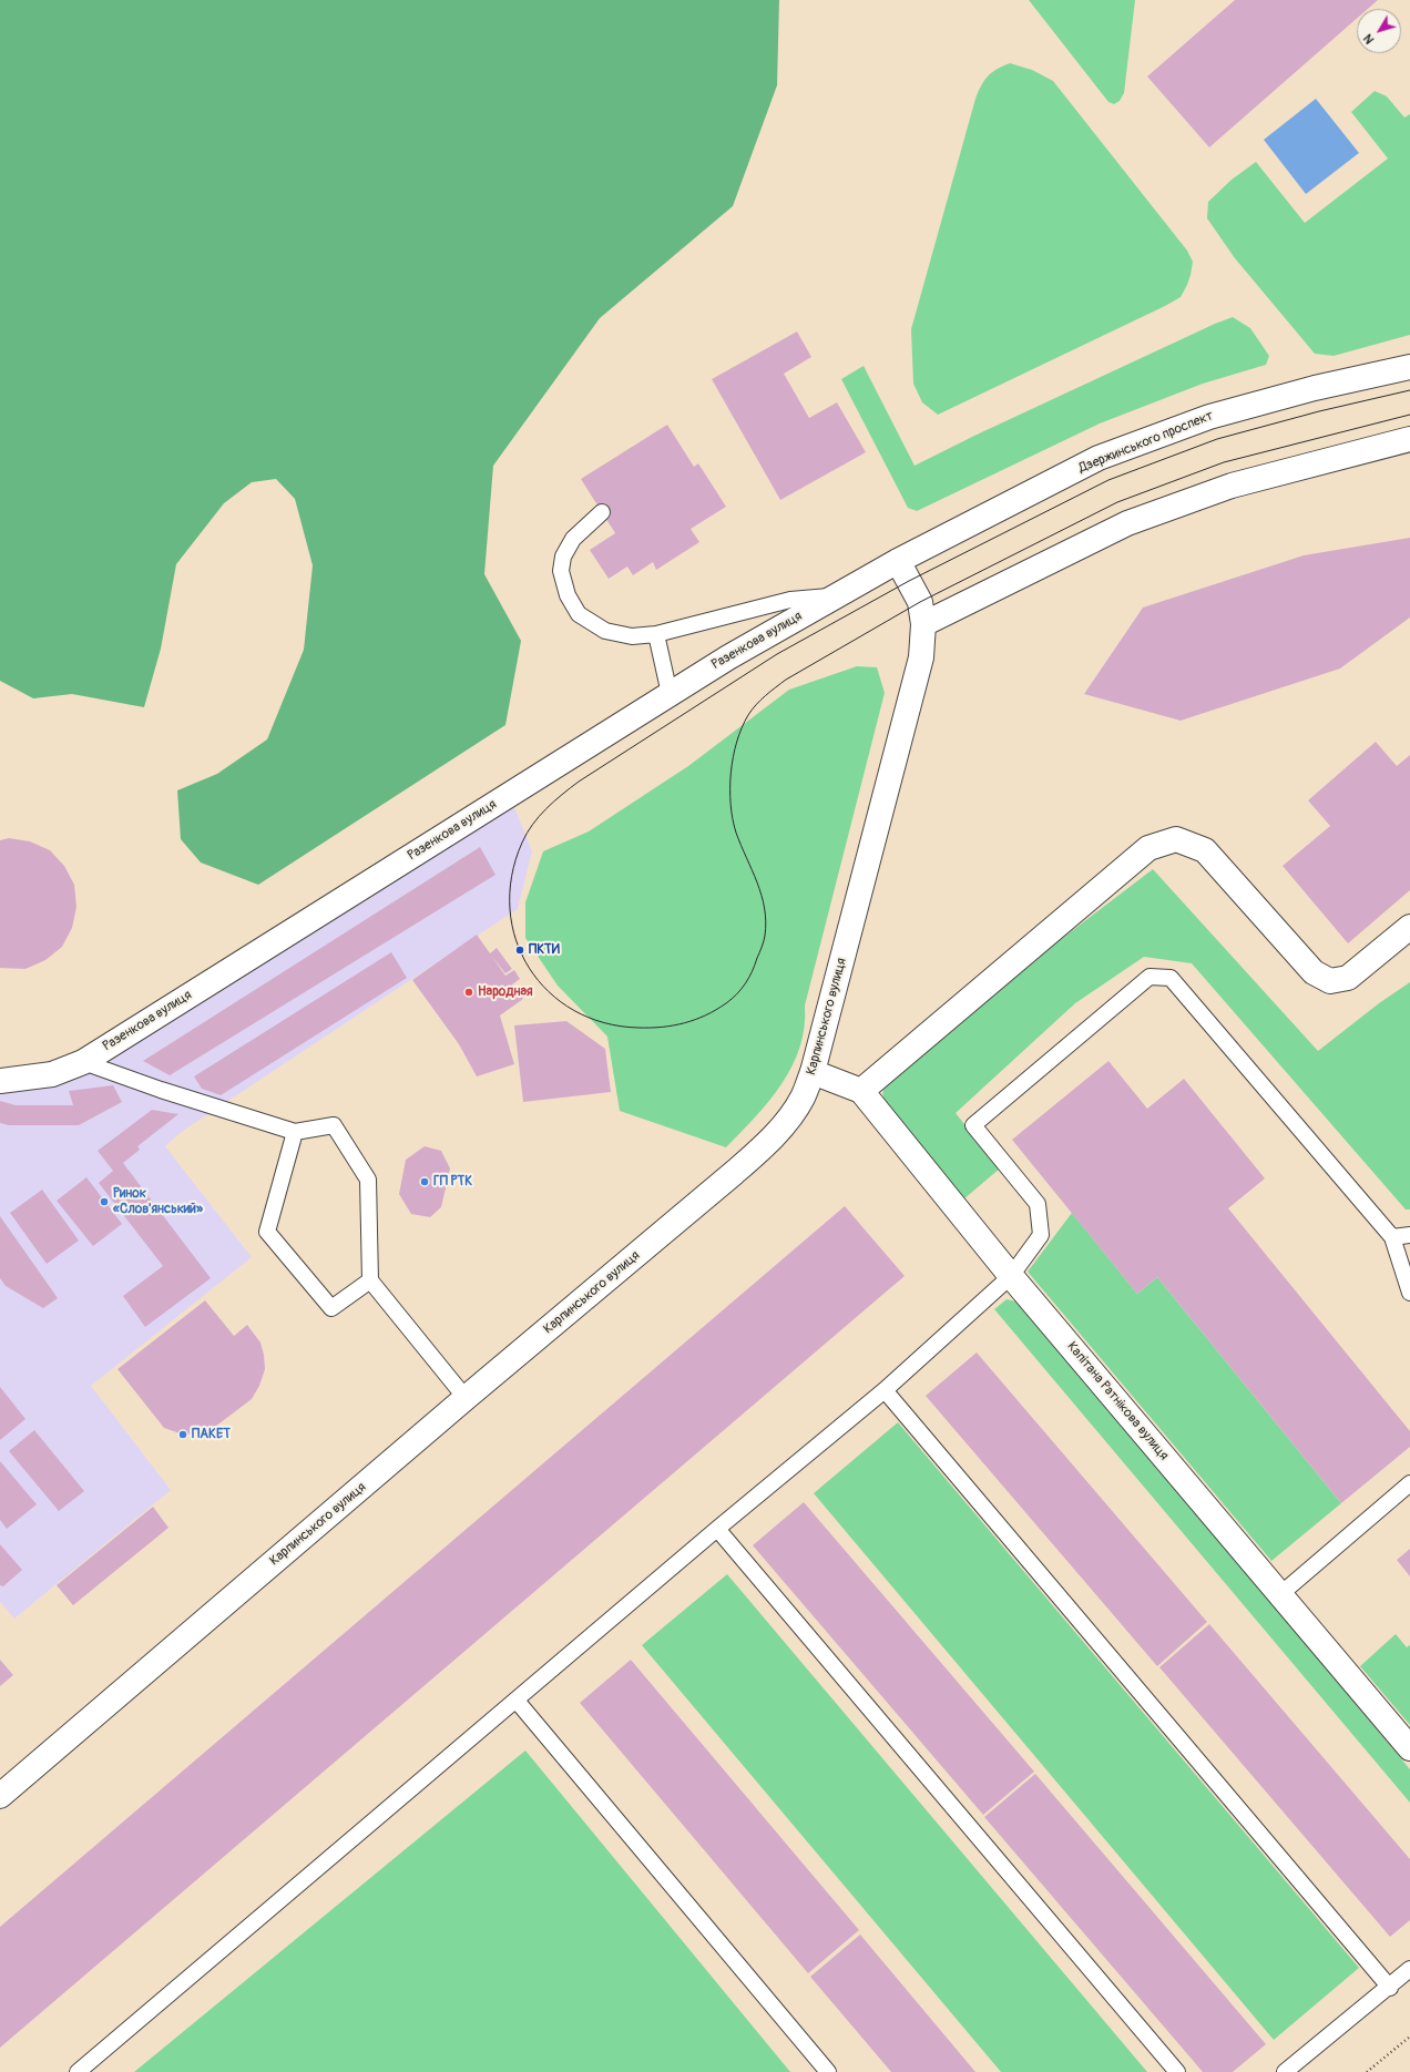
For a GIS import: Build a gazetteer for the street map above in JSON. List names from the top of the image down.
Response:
{
  "streets": {
    "street": [
      "Дзержинського проспект",
      "Разенкова вулиця",
      "Карпинського вулиця",
      "Капітана Ратнікова вулиця"
    ]
  },
  "crossings": [
    ["Дзержинського проспект", "Разенкова вулиця"],
    ["Дзержинського проспект", "Карпинського вулиця"],
    ["Разенкова вулиця", "Карпинського вулиця"],
    ["Карпинського вулиця", "Капітана Ратнікова вулиця"]
  ],
  "places": [
    "ПКТИ",
    "Народная",
    "ГП РТК",
    "Ринок «Слов'янський»",
    "ПАКЕТ"
  ],
  "north": "bottom left"
}
